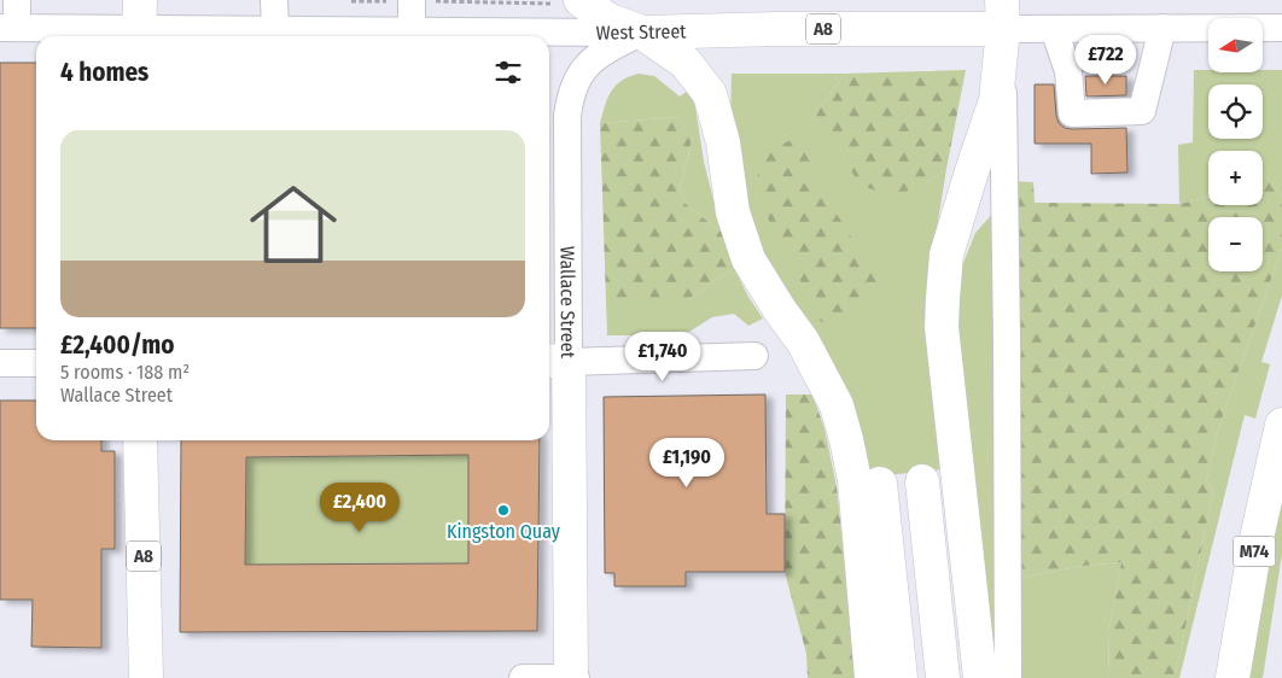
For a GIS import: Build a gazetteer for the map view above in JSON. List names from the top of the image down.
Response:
{
  "streets": {
    "main road": [
      "A8",
      "West Street",
      "Wallace Street",
      "M74"
    ]
  },
  "crossings": [
    ["A8", "West Street"],
    ["A8", "Wallace Street"],
    ["West Street", "Wallace Street"]
  ],
  "places": ["Kingston Quay"],
  "north": "left",
  "page": {
    "map_buttons": ["+", "−"],
    "price": [
      "£722",
      "£1,740",
      "£1,190",
      "£2,400"
    ],
    "heading": "4 homes",
    "list": [
      {
        "name": "£2,400/mo",
        "note": "5 rooms · 188 m² · Wallace Street"
      }
    ]
  }
}
